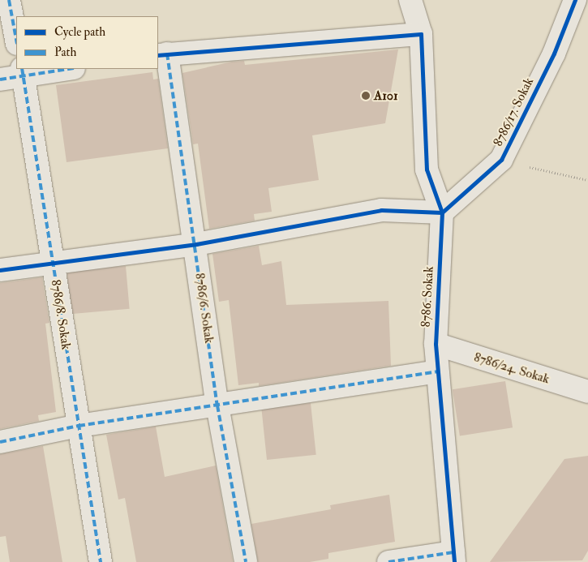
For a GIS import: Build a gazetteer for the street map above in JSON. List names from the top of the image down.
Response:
{
  "streets": {
    "street": [
      "8786/17. Sokak",
      "8786. Sokak",
      "8786/6. Sokak",
      "8786/8. Sokak",
      "8786/24. Sokak"
    ]
  },
  "crossings": [
    ["8786/17. Sokak", "8786. Sokak"],
    ["8786. Sokak", "8786/24. Sokak"]
  ],
  "places": ["A101"],
  "legend": ["Cycle path", "Path"]
}
